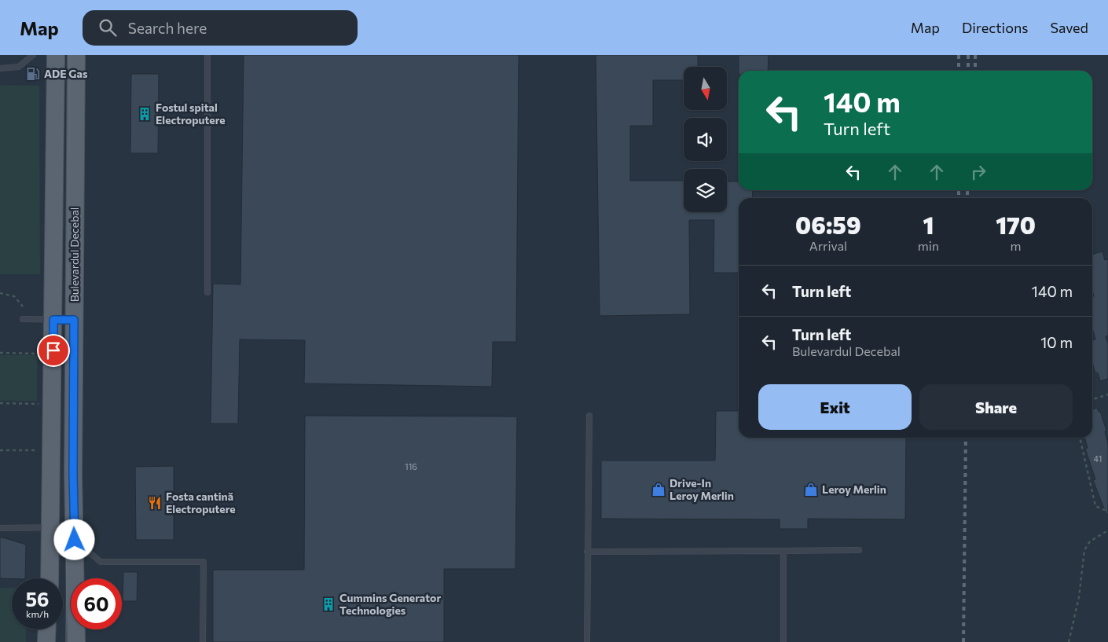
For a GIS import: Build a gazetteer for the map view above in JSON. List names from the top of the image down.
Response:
{
  "streets": {
    "main road": ["Bulevardul Decebal"]
  },
  "places": {
    "fuel station": ["ADE Gas"],
    "building": ["Fostul spital Electroputere", "Cummins Generator Technologies"],
    "shop": ["Drive-In Leroy Merlin", "Leroy Merlin"],
    "restaurant": ["Fosta cantină Electroputere"]
  },
  "house_numbers": ["41", "116"],
  "north": "bottom",
  "page": {
    "header": "Map",
    "search": "Search here",
    "nav": ["Map", "Directions", "Saved"],
    "turn": ["140 m", "Turn left"],
    "eta": [
      "06:59",
      "Arrival",
      "1",
      "min",
      "170",
      "m"
    ],
    "list": [
      {
        "name": "Turn left",
        "value": "140 m"
      },
      {
        "name": "Turn left",
        "note": "Bulevardul Decebal",
        "value": "10 m"
      }
    ],
    "buttons": ["Exit", "Share"],
    "speed": "56 km/h",
    "limit": "60"
  }
}
